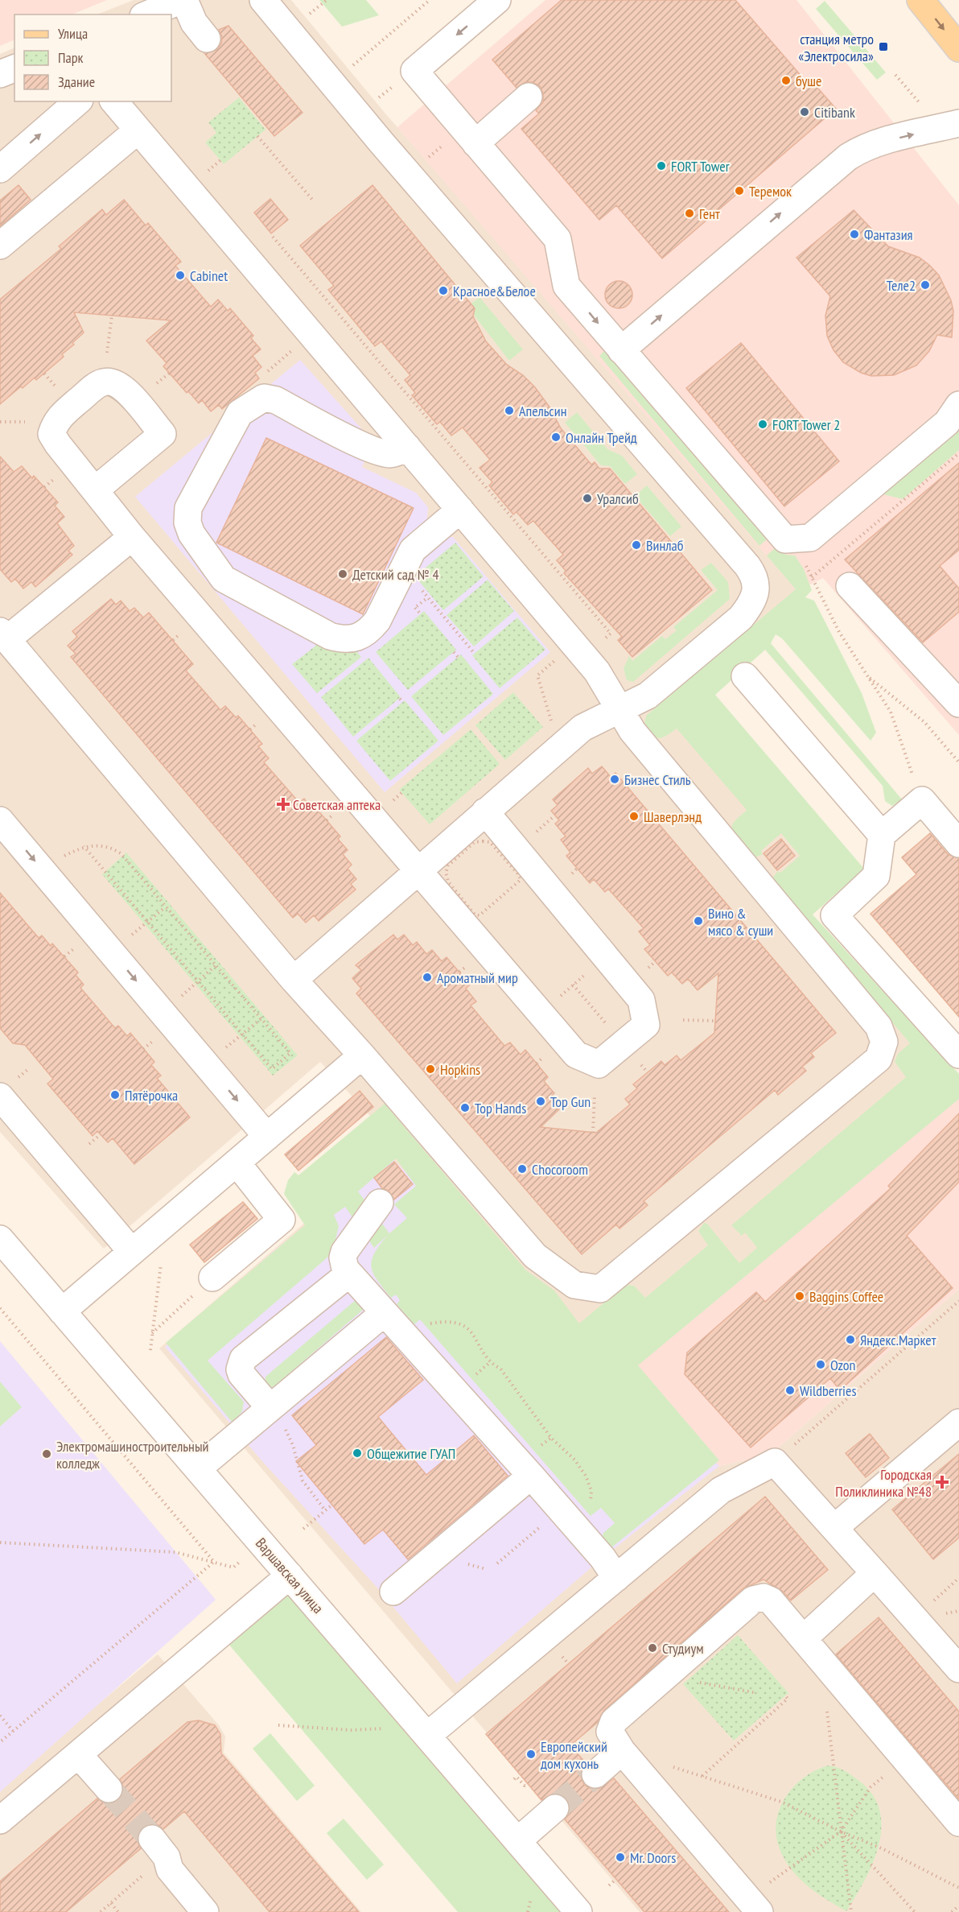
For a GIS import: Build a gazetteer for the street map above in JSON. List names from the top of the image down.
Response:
{
  "streets": {
    "street": ["Варшавская улица"]
  },
  "places": {
    "transit": ["станция метро «Электросила»"],
    "other": [
      "буше",
      "Citibank",
      "FORT Tower",
      "Теремок",
      "Гент",
      "Фантазия",
      "Cabinet",
      "Теле2",
      "Красное&Белое",
      "Апельсин",
      "FORT Tower 2",
      "Онлайн Трейд",
      "Уралсиб",
      "Винлаб",
      "Детский сад № 4",
      "Бизнес Стиль",
      "Шаверлэнд",
      "Вино & мясо & суши",
      "Ароматный мир",
      "Hopkins",
      "Пятёрочка",
      "Top Gun",
      "Top Hands",
      "Chocoroom",
      "Baggins Coffee",
      "Яндекс.Маркет",
      "Ozon",
      "Wildberries",
      "Общежитие ГУАП",
      "Электромашиностроительный колледж",
      "Студиум",
      "Европейский дом кухонь",
      "Mr. Doors"
    ],
    "health": ["Советская аптека", "Городская Поликлиника №48"]
  },
  "legend": ["Улица", "Парк", "Здание"]
}
